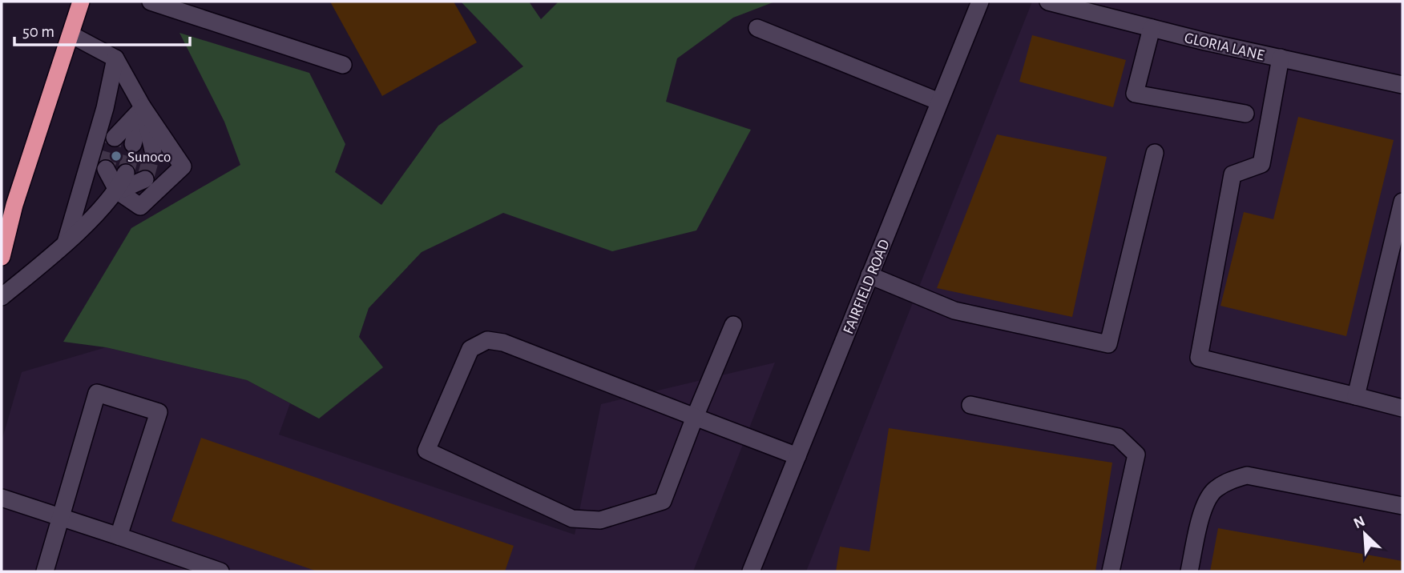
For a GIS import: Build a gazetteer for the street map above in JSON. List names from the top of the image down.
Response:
{
  "streets": {
    "street": ["GLORIA LANE", "FAIRFIELD ROAD"]
  },
  "places": ["Sunoco"],
  "scale_bar": "50 m",
  "north": "top left"
}
